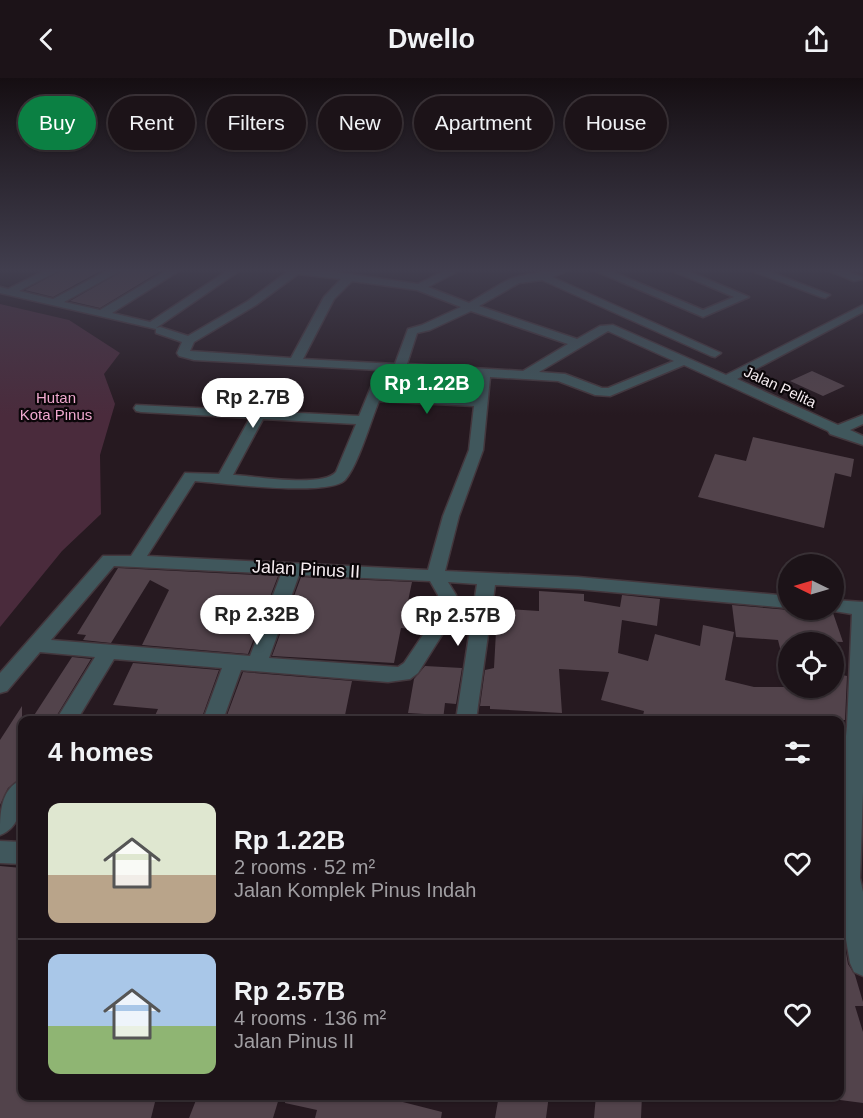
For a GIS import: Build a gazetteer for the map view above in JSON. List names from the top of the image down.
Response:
{
  "streets": {
    "street": ["Jalan Pelita", "Jalan Pinus II"]
  },
  "parks": ["Hutan Kota Pinus"],
  "north": "left",
  "page": {
    "header": "Dwello",
    "chip": [
      "Buy",
      "Rent",
      "Filters",
      "New",
      "Apartment",
      "House"
    ],
    "price": [
      "Rp 1.22B",
      "Rp 2.7B",
      "Rp 2.32B",
      "Rp 2.57B"
    ],
    "heading": "4 homes",
    "list": [
      {
        "name": "Rp 1.22B",
        "note": "2 rooms · 52 m² · Jalan Komplek Pinus Indah"
      },
      {
        "name": "Rp 2.57B",
        "note": "4 rooms · 136 m² · Jalan Pinus II"
      }
    ]
  }
}
